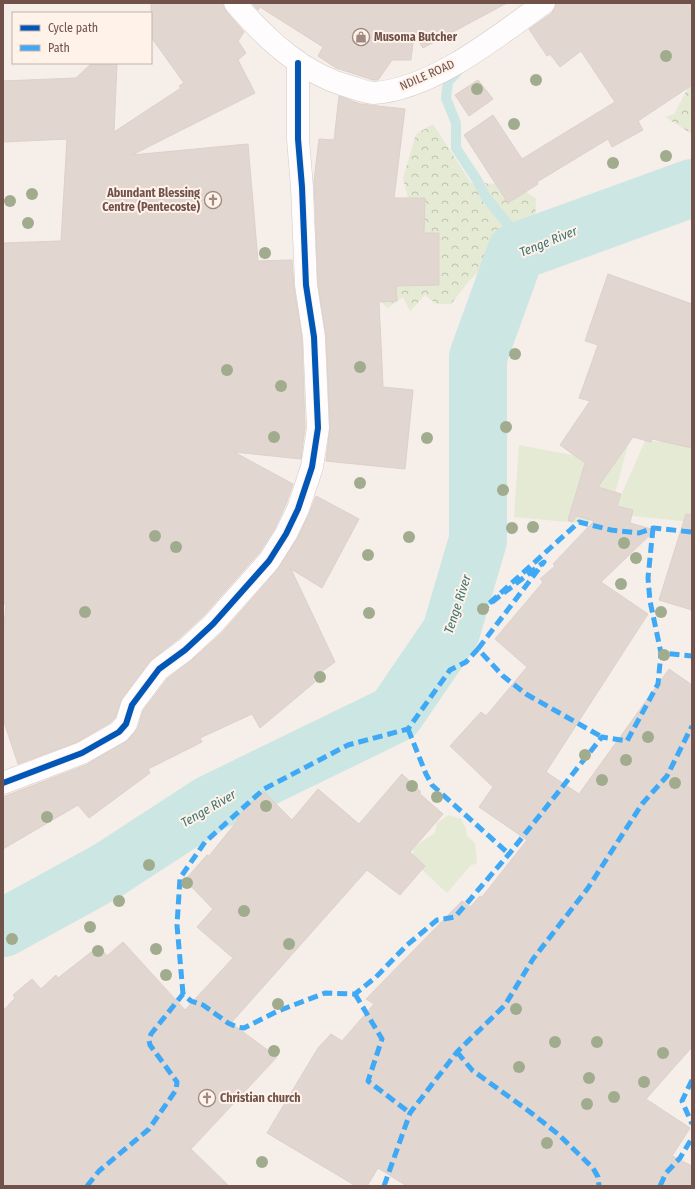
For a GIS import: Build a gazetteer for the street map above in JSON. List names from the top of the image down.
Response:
{
  "streets": {
    "street": ["NDILE ROAD"]
  },
  "water": ["Tenge River"],
  "places": {
    "shop": ["Musoma Butcher"],
    "church": ["Abundant Blessing Centre (Pentecoste)", "Christian church"]
  },
  "legend": ["Cycle path", "Path"]
}
